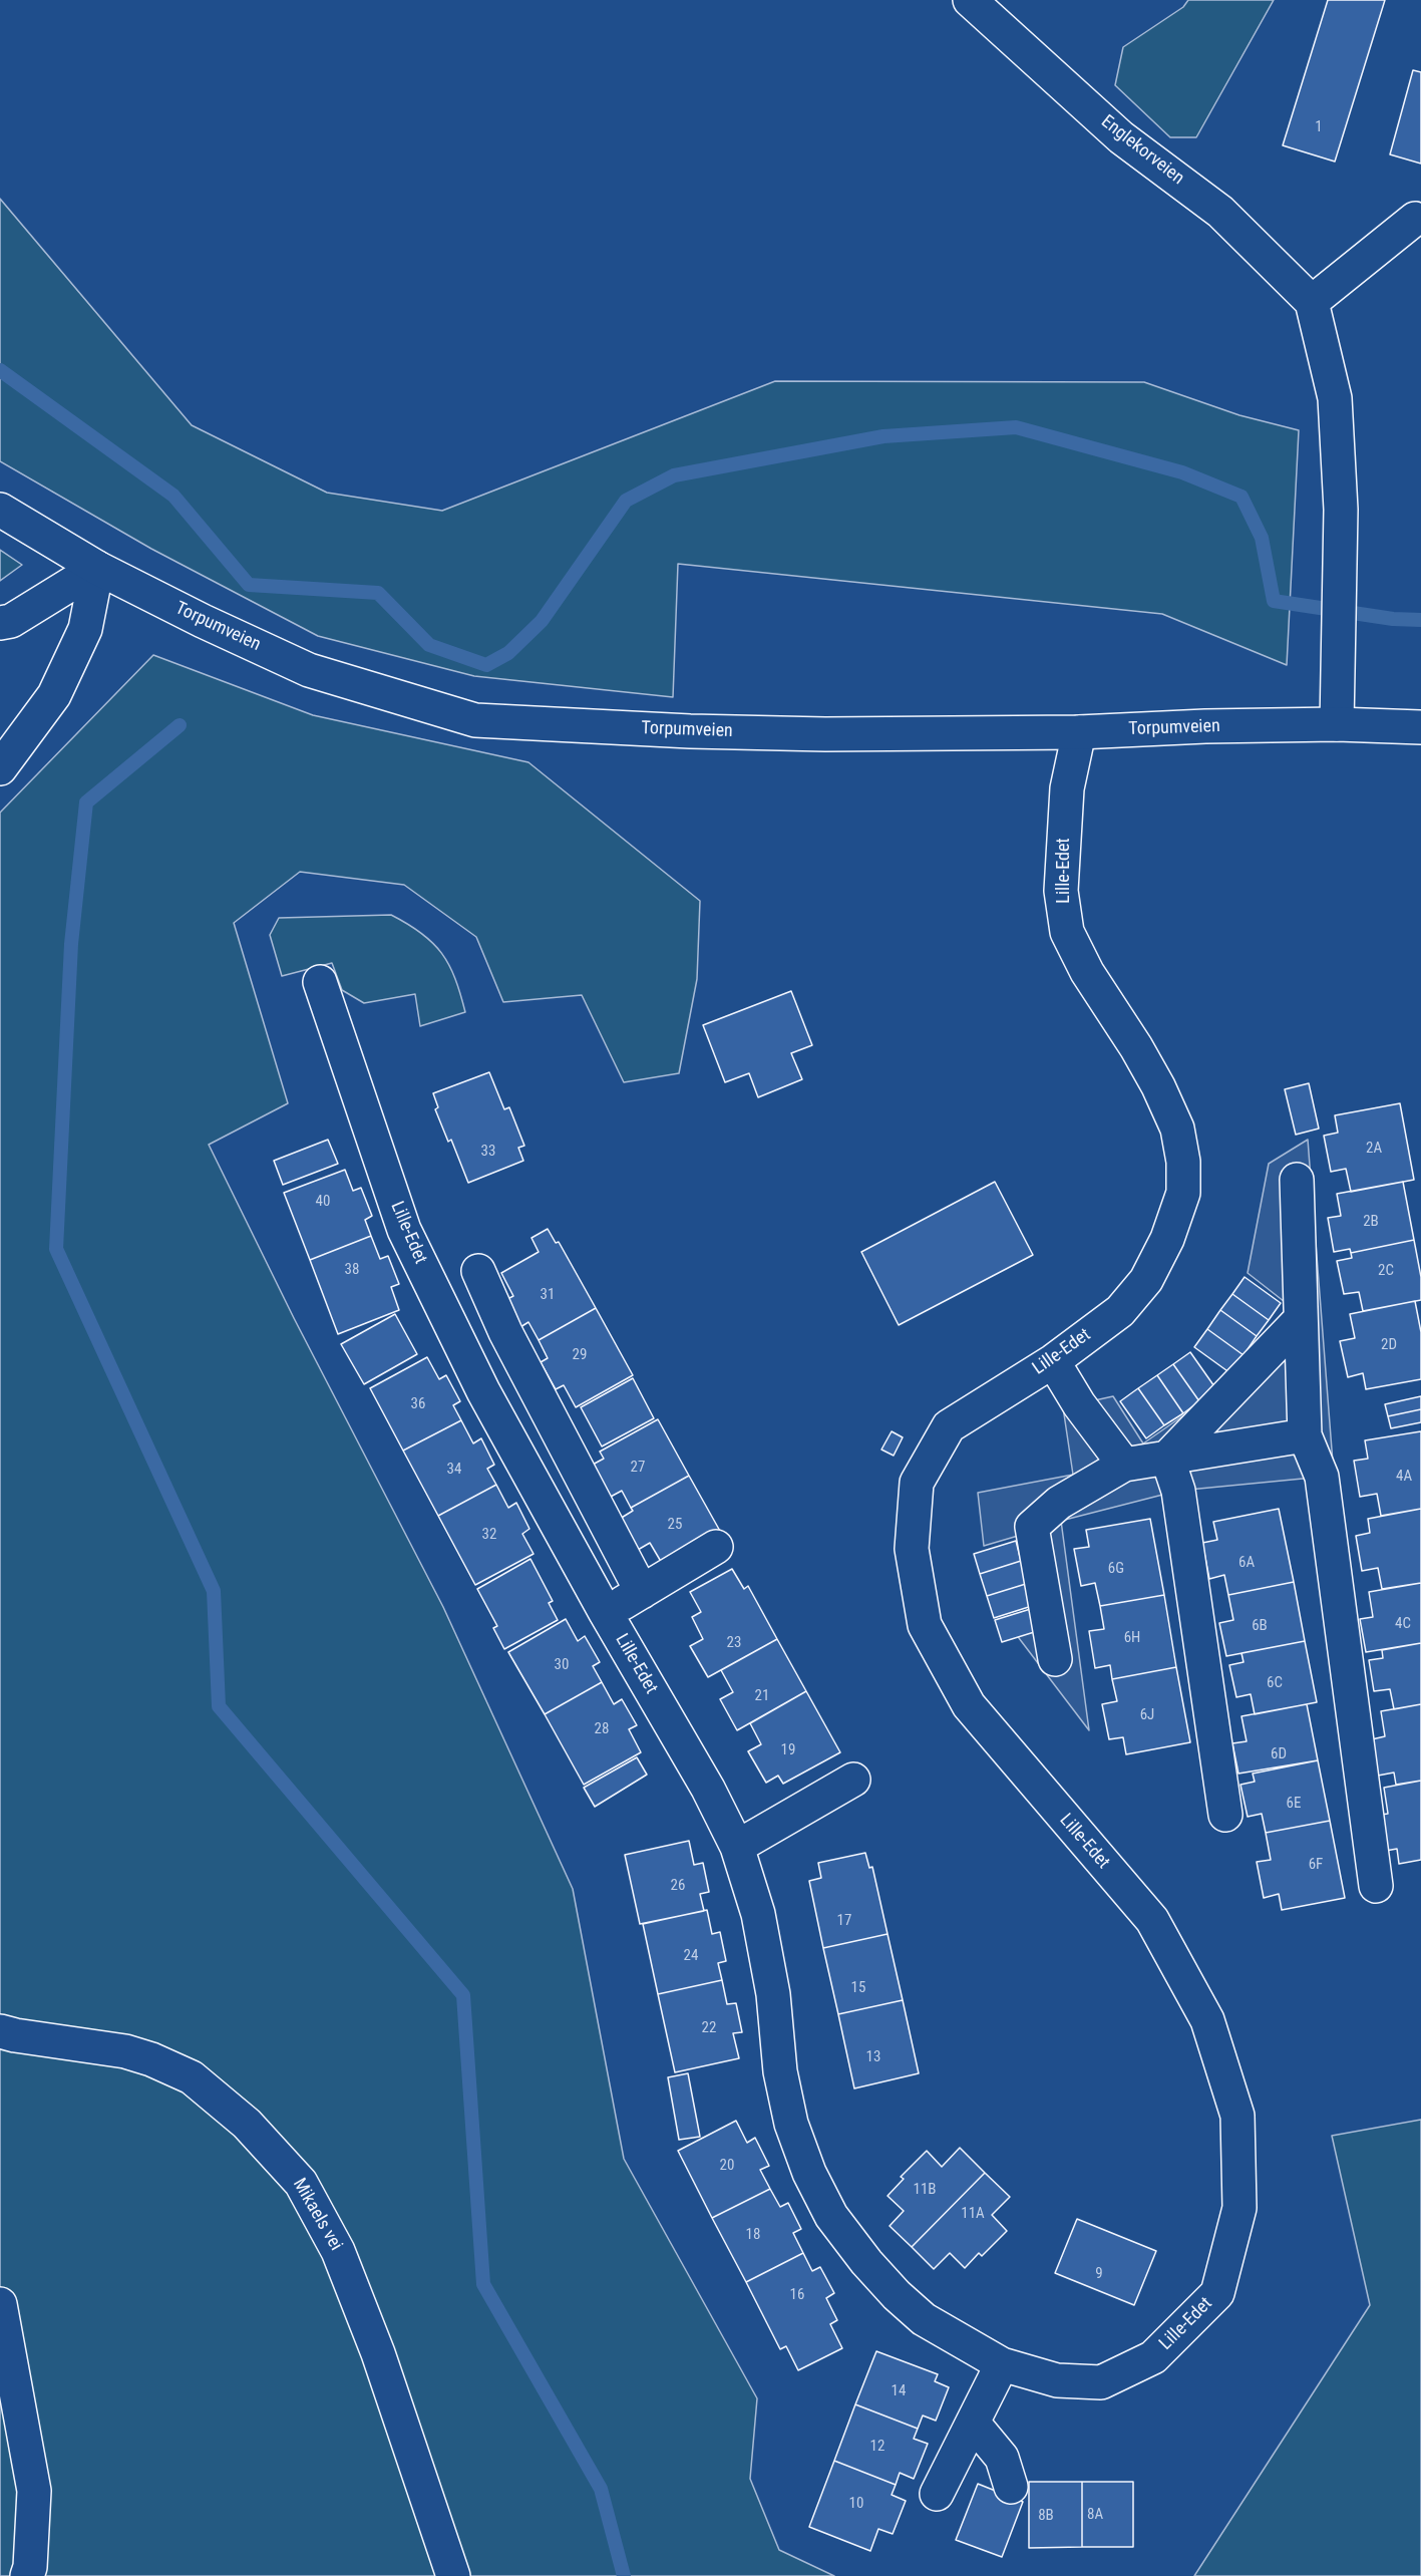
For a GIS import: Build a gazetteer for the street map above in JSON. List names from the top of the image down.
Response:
{
  "streets": {
    "street": [
      "Englekorveien",
      "Torpumveien",
      "Lille-Edet",
      "Mikaels vei"
    ]
  },
  "crossings": [
    ["Torpumveien", "Lille-Edet"]
  ],
  "house_numbers": [
    "1",
    "2A",
    "33",
    "40",
    "2B",
    "38",
    "2C",
    "31",
    "2D",
    "29",
    "36",
    "27",
    "34",
    "4A",
    "25",
    "32",
    "6A",
    "6G",
    "4C",
    "6B",
    "6H",
    "23",
    "30",
    "6C",
    "21",
    "6J",
    "28",
    "19",
    "6D",
    "6E",
    "6F",
    "26",
    "17",
    "24",
    "15",
    "22",
    "13",
    "20",
    "11B",
    "11A",
    "18",
    "9",
    "16",
    "14",
    "12",
    "10",
    "8A",
    "8B"
  ]
}
